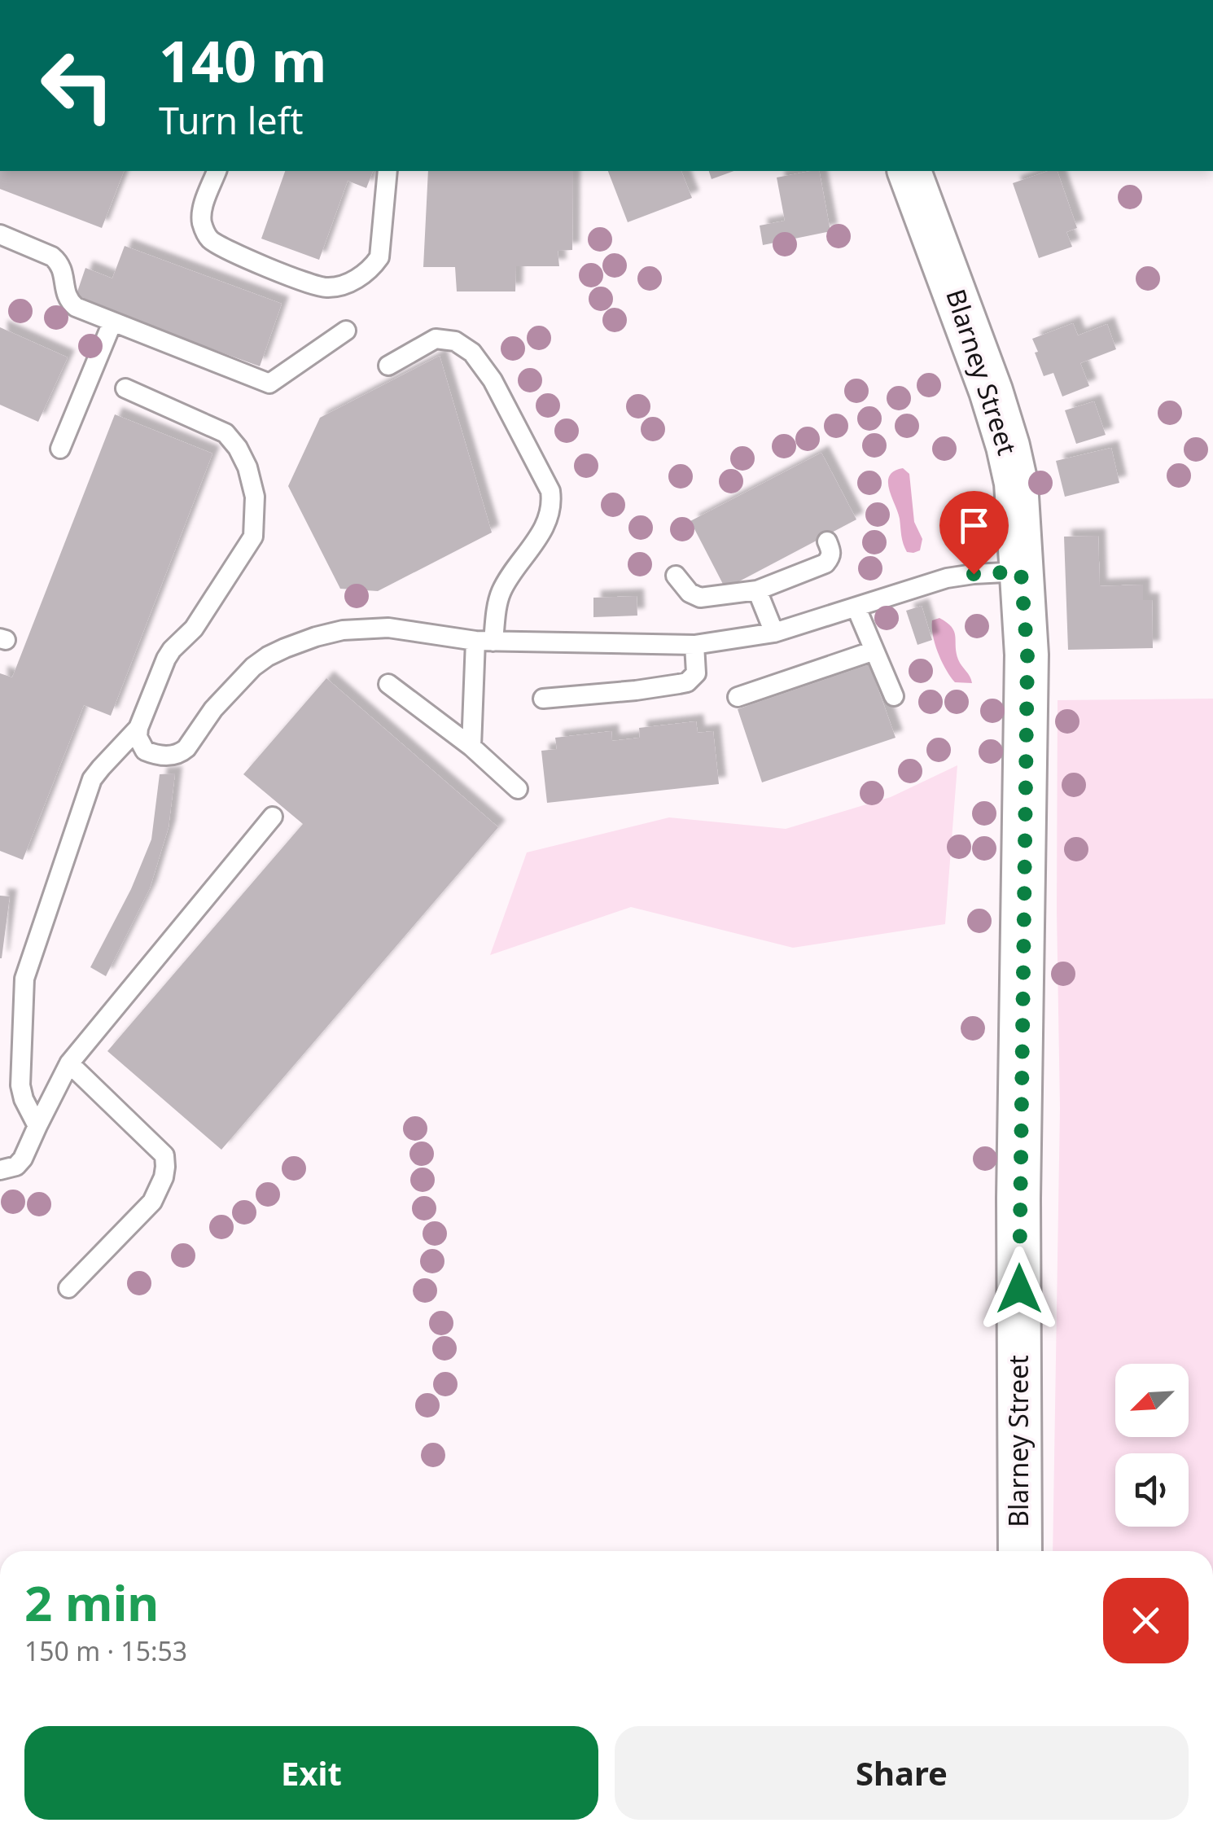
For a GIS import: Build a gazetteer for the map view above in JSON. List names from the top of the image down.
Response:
{
  "streets": {
    "street": ["Blarney Street"]
  },
  "north": "bottom left",
  "page": {
    "turn": ["140 m", "Turn left"],
    "heading": ["2 min", "150 m · 15:53"],
    "buttons": ["Exit", "Share"]
  }
}
